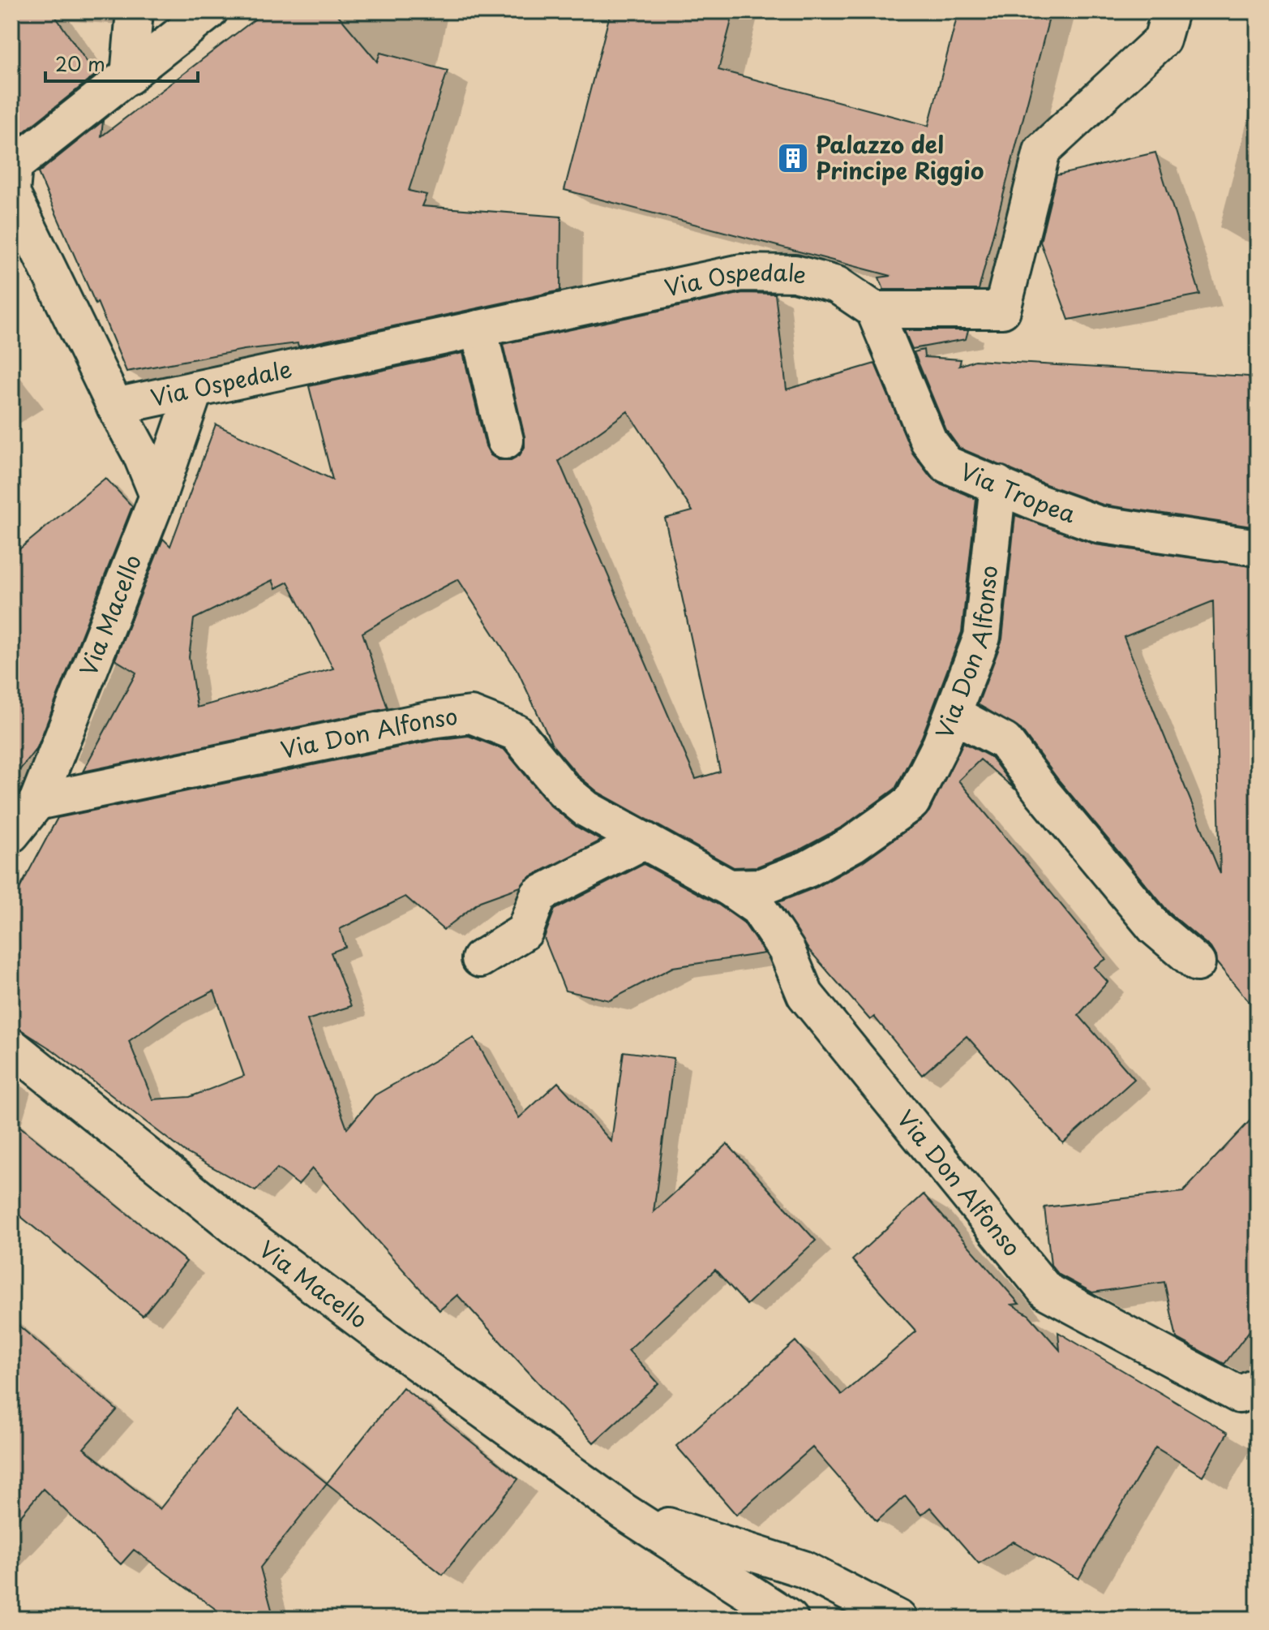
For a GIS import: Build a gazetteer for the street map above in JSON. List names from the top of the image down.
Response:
{
  "streets": {
    "street": [
      "Via Ospedale",
      "Via Tropea",
      "Via Macello",
      "Via Don Alfonso"
    ]
  },
  "crossings": [
    ["Via Ospedale", "Via Tropea"],
    ["Via Ospedale", "Via Macello"],
    ["Via Tropea", "Via Don Alfonso"],
    ["Via Macello", "Via Don Alfonso"]
  ],
  "places": {
    "building": ["Palazzo del Principe Riggio"]
  },
  "scale_bar": "20 m"
}
